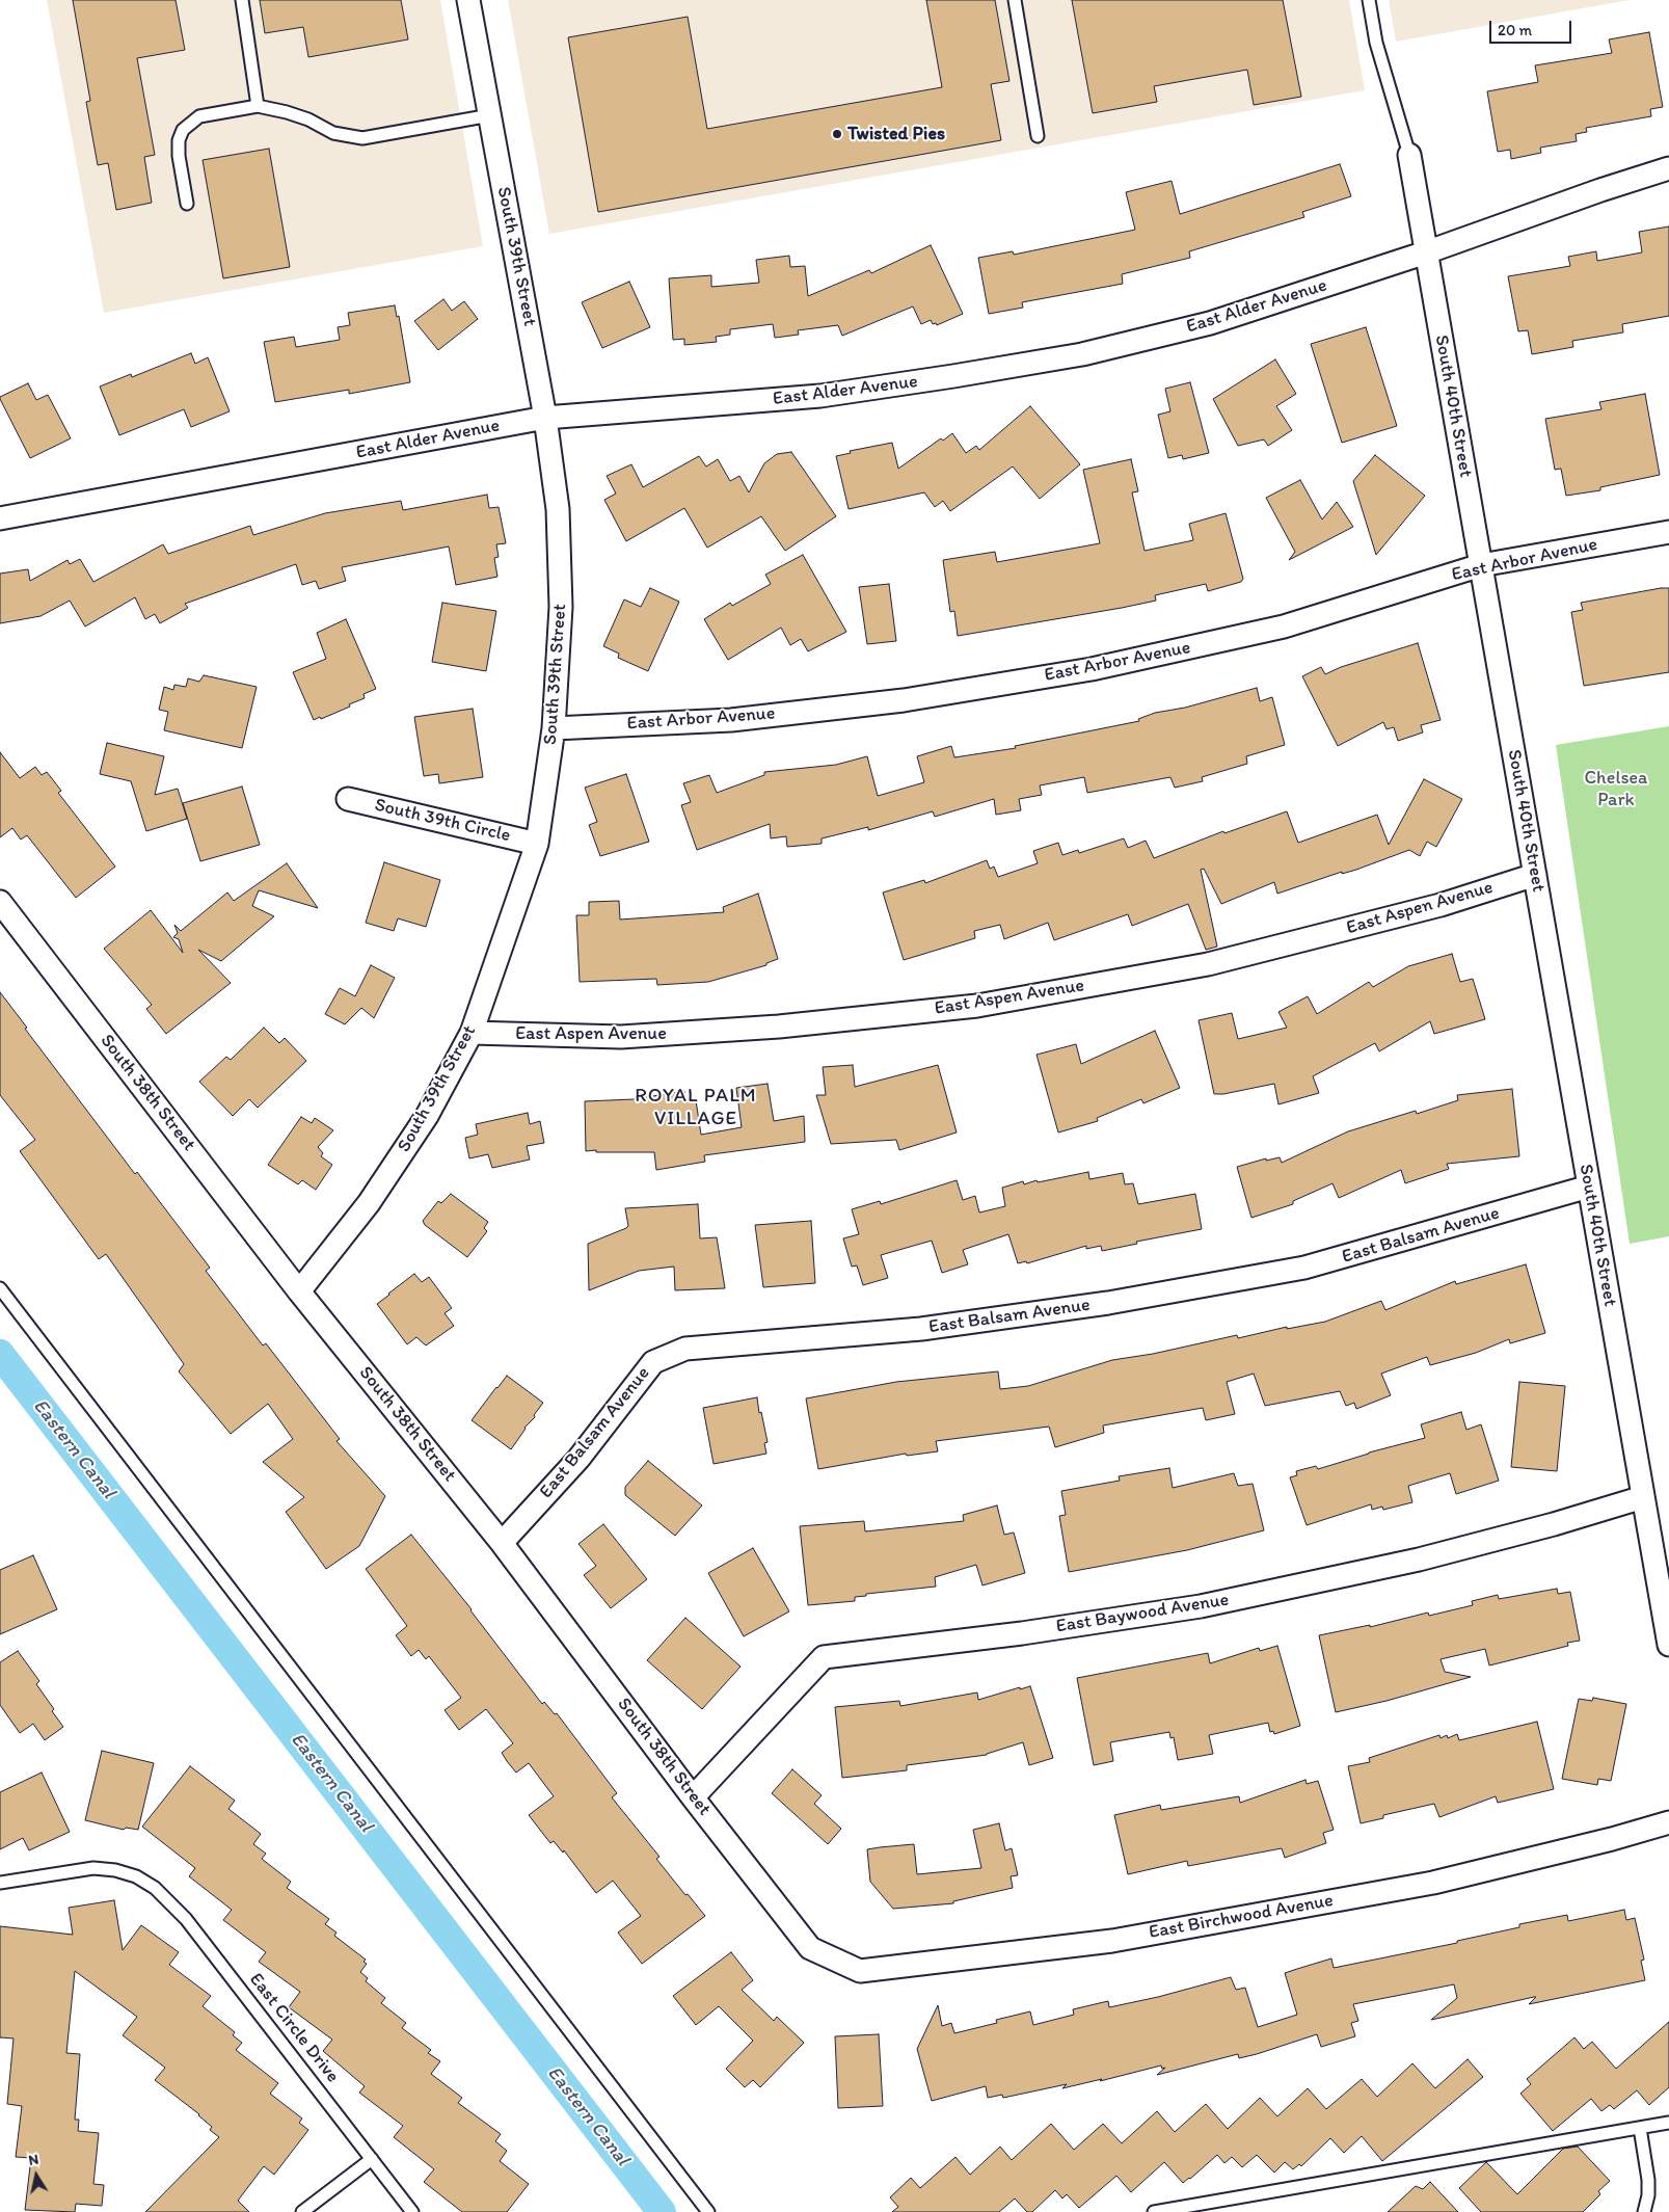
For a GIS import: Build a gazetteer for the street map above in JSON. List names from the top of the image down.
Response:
{
  "streets": {
    "street": [
      "South 39th Street",
      "East Alder Avenue",
      "South 40th Street",
      "East Arbor Avenue",
      "South 39th Circle",
      "East Aspen Avenue",
      "South 38th Street",
      "East Balsam Avenue",
      "East Baywood Avenue",
      "East Birchwood Avenue"
    ],
    "lane": ["East Circle Drive"]
  },
  "crossings": [
    ["South 39th Street", "East Alder Avenue"],
    ["South 39th Street", "East Arbor Avenue"],
    ["South 39th Street", "South 39th Circle"],
    ["South 39th Street", "East Aspen Avenue"],
    ["South 39th Street", "South 38th Street"],
    ["East Alder Avenue", "South 40th Street"],
    ["South 40th Street", "East Arbor Avenue"],
    ["South 40th Street", "East Aspen Avenue"],
    ["South 40th Street", "East Balsam Avenue"],
    ["South 40th Street", "East Baywood Avenue"],
    ["South 38th Street", "East Balsam Avenue"],
    ["South 38th Street", "East Baywood Avenue"],
    ["South 38th Street", "East Birchwood Avenue"]
  ],
  "districts": ["ROYAL PALM VILLAGE"],
  "water": ["Eastern Canal"],
  "parks": ["Chelsea Park"],
  "places": ["Twisted Pies"],
  "scale_bar": "20 m",
  "north": "top"
}
